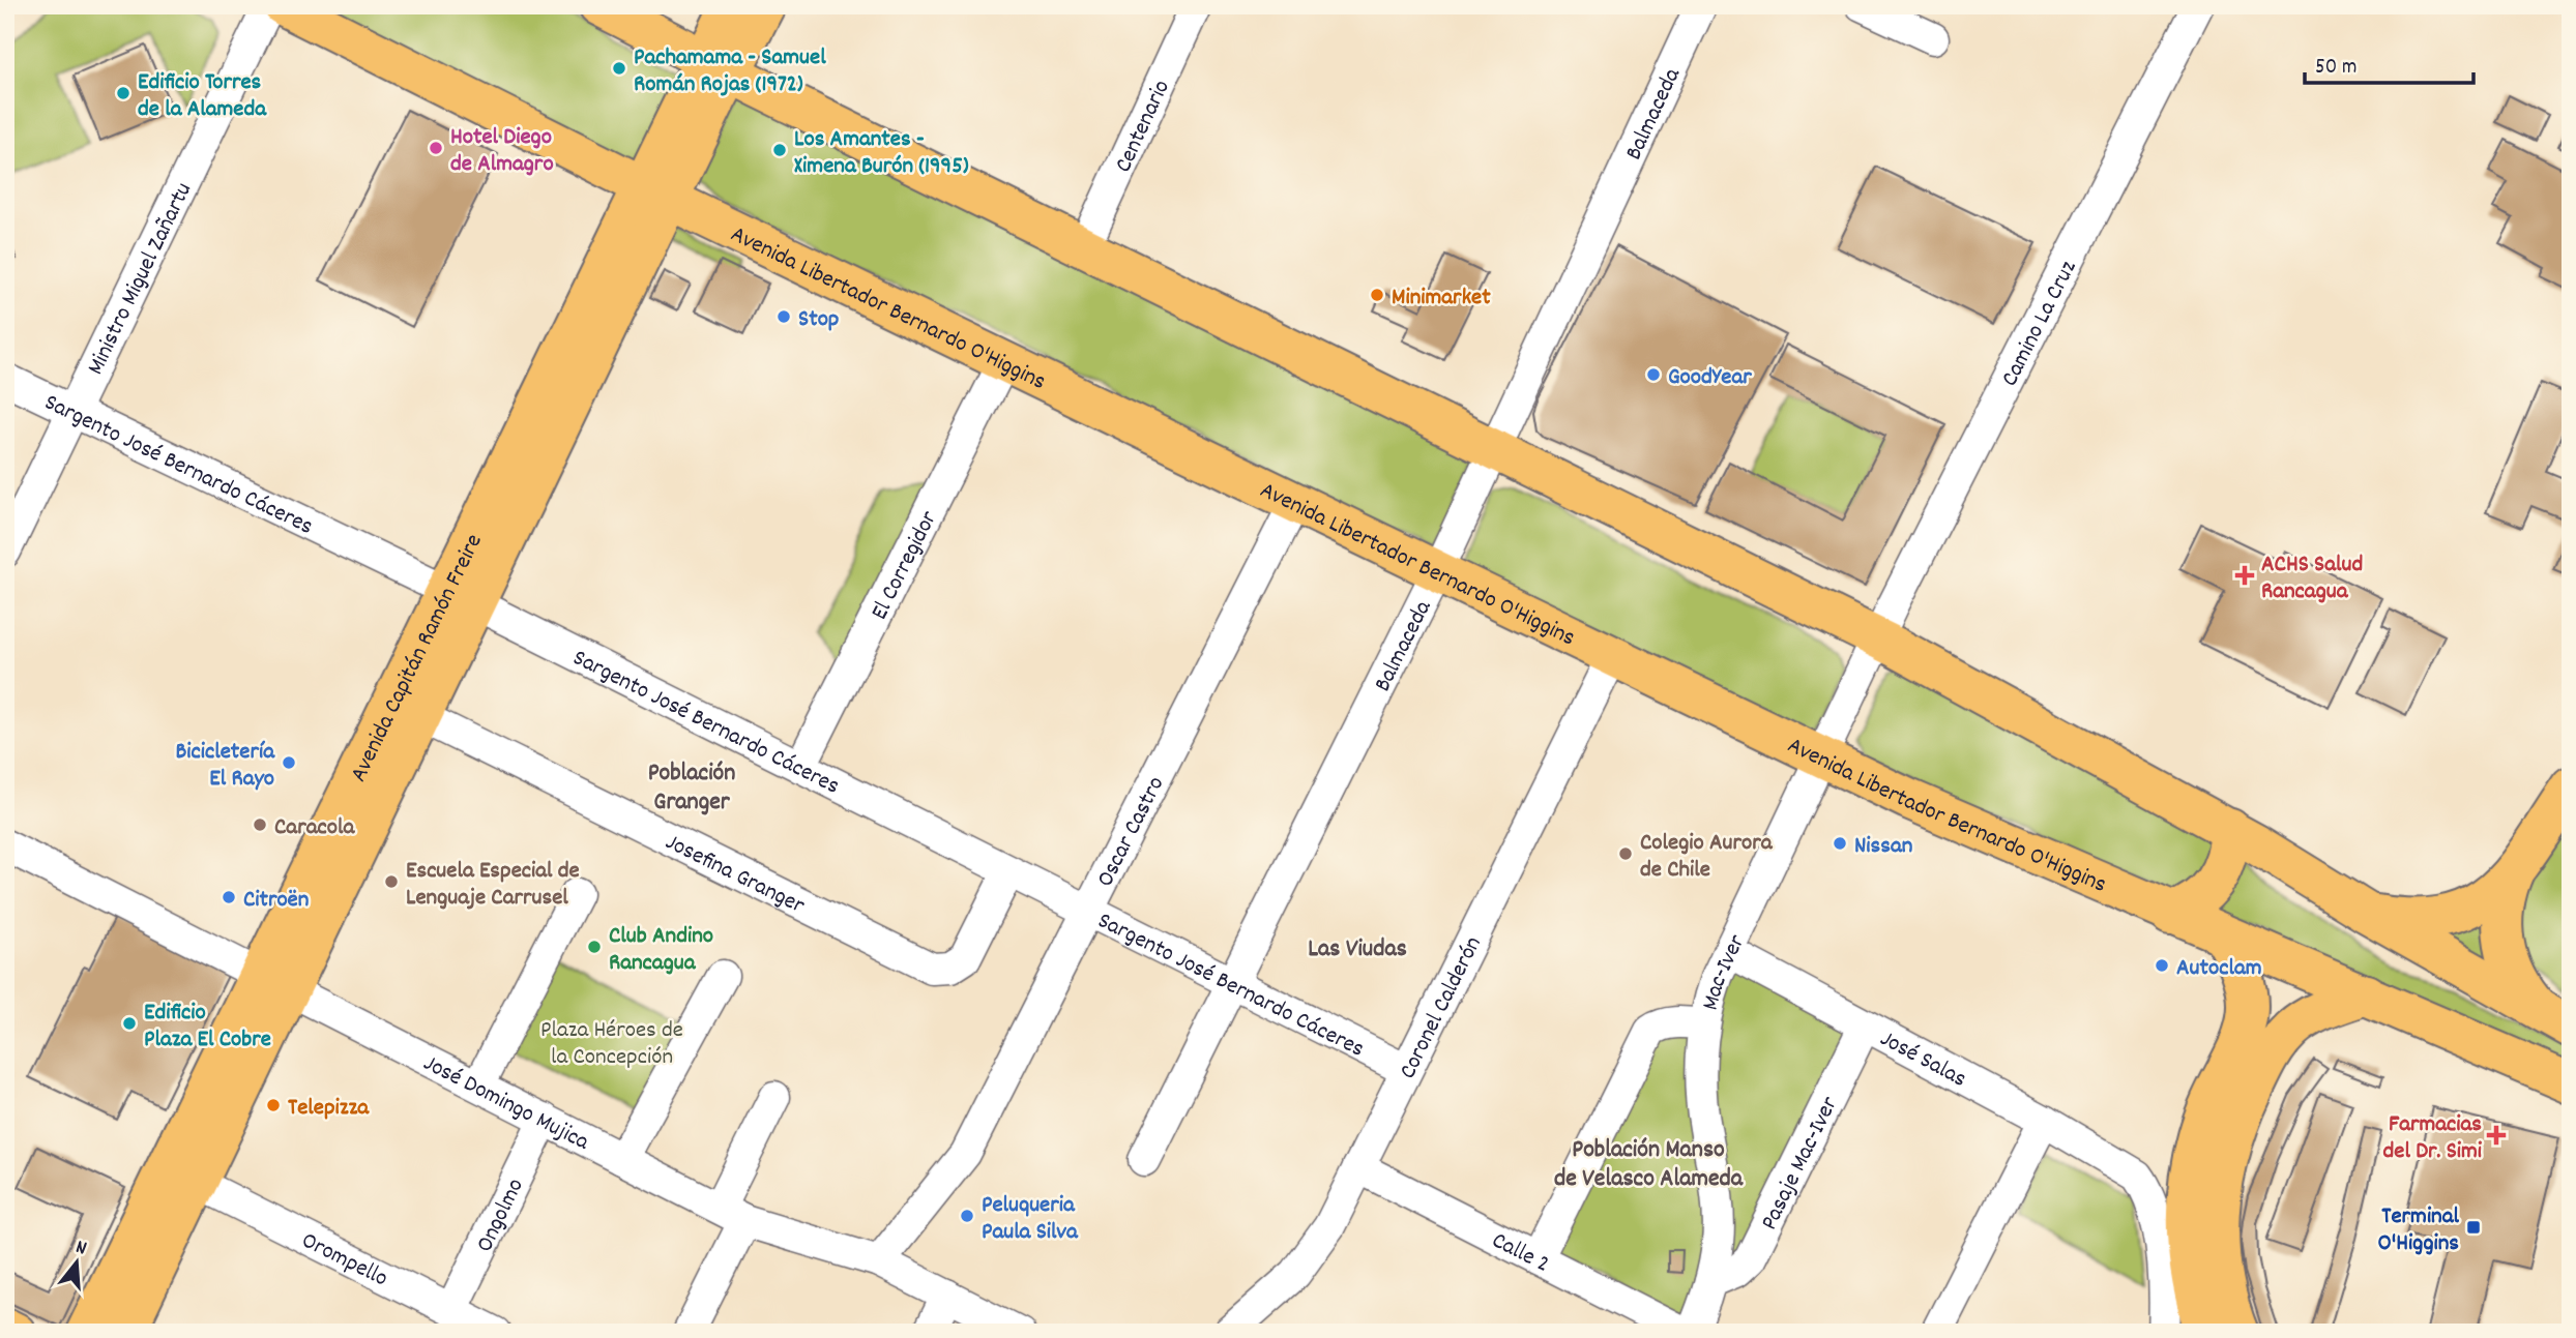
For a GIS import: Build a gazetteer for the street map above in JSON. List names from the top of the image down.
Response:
{
  "streets": {
    "main road": ["Avenida Libertador Bernardo O'Higgins", "Avenida Capitán Ramón Freire"],
    "street": [
      "Balmaceda",
      "Centenario",
      "Ministro Miguel Zañartu",
      "Camino La Cruz",
      "Sargento José Bernardo Cáceres",
      "El Corregidor",
      "Oscar Castro",
      "Josefina Granger",
      "Mac-Iver",
      "Coronel Calderón",
      "José Salas",
      "José Domingo Mujica",
      "Pasaje Mac-Iver",
      "Ongolmo",
      "Calle 2",
      "Orompello"
    ]
  },
  "crossings": [
    ["Balmaceda", "Avenida Libertador Bernardo O'Higgins"],
    ["Balmaceda", "Sargento José Bernardo Cáceres"],
    ["Ministro Miguel Zañartu", "Sargento José Bernardo Cáceres"],
    ["Avenida Libertador Bernardo O'Higgins", "El Corregidor"],
    ["Avenida Libertador Bernardo O'Higgins", "Avenida Capitán Ramón Freire"],
    ["Avenida Libertador Bernardo O'Higgins", "Oscar Castro"],
    ["Avenida Libertador Bernardo O'Higgins", "Mac-Iver"],
    ["Avenida Libertador Bernardo O'Higgins", "Coronel Calderón"],
    ["Camino La Cruz", "Mac-Iver"],
    ["Sargento José Bernardo Cáceres", "El Corregidor"],
    ["Sargento José Bernardo Cáceres", "Avenida Capitán Ramón Freire"],
    ["Sargento José Bernardo Cáceres", "Oscar Castro"],
    ["Sargento José Bernardo Cáceres", "Josefina Granger"],
    ["Sargento José Bernardo Cáceres", "Coronel Calderón"],
    ["Avenida Capitán Ramón Freire", "Josefina Granger"],
    ["Avenida Capitán Ramón Freire", "José Domingo Mujica"],
    ["Avenida Capitán Ramón Freire", "Orompello"],
    ["Oscar Castro", "José Domingo Mujica"],
    ["Mac-Iver", "José Salas"],
    ["Mac-Iver", "Pasaje Mac-Iver"],
    ["Coronel Calderón", "Calle 2"],
    ["José Salas", "Pasaje Mac-Iver"],
    ["José Domingo Mujica", "Ongolmo"],
    ["Ongolmo", "Orompello"]
  ],
  "districts": ["Población Granger", "Las Viudas", "Población Manso de Velasco Alameda"],
  "parks": ["Plaza Héroes de la Concepción"],
  "places": {
    "other": [
      "Pachamama - Samuel Román Rojas (1972)",
      "Edificio Torres de la Alameda",
      "Hotel Diego de Almagro",
      "Los Amantes - Ximena Burón (1995)",
      "Minimarket",
      "Stop",
      "GoodYear",
      "Bicicletería El Rayo",
      "Caracola",
      "Nissan",
      "Colegio Aurora de Chile",
      "Escuela Especial de Lenguaje Carrusel",
      "Citroën",
      "Club Andino Rancagua",
      "Autoclam",
      "Edificio Plaza El Cobre",
      "Telepizza",
      "Peluqueria Paula Silva"
    ],
    "health": ["ACHS Salud Rancagua", "Farmacias del Dr. Simi"],
    "transit": ["Terminal O'Higgins"]
  },
  "scale_bar": "50 m",
  "north": "top"
}
